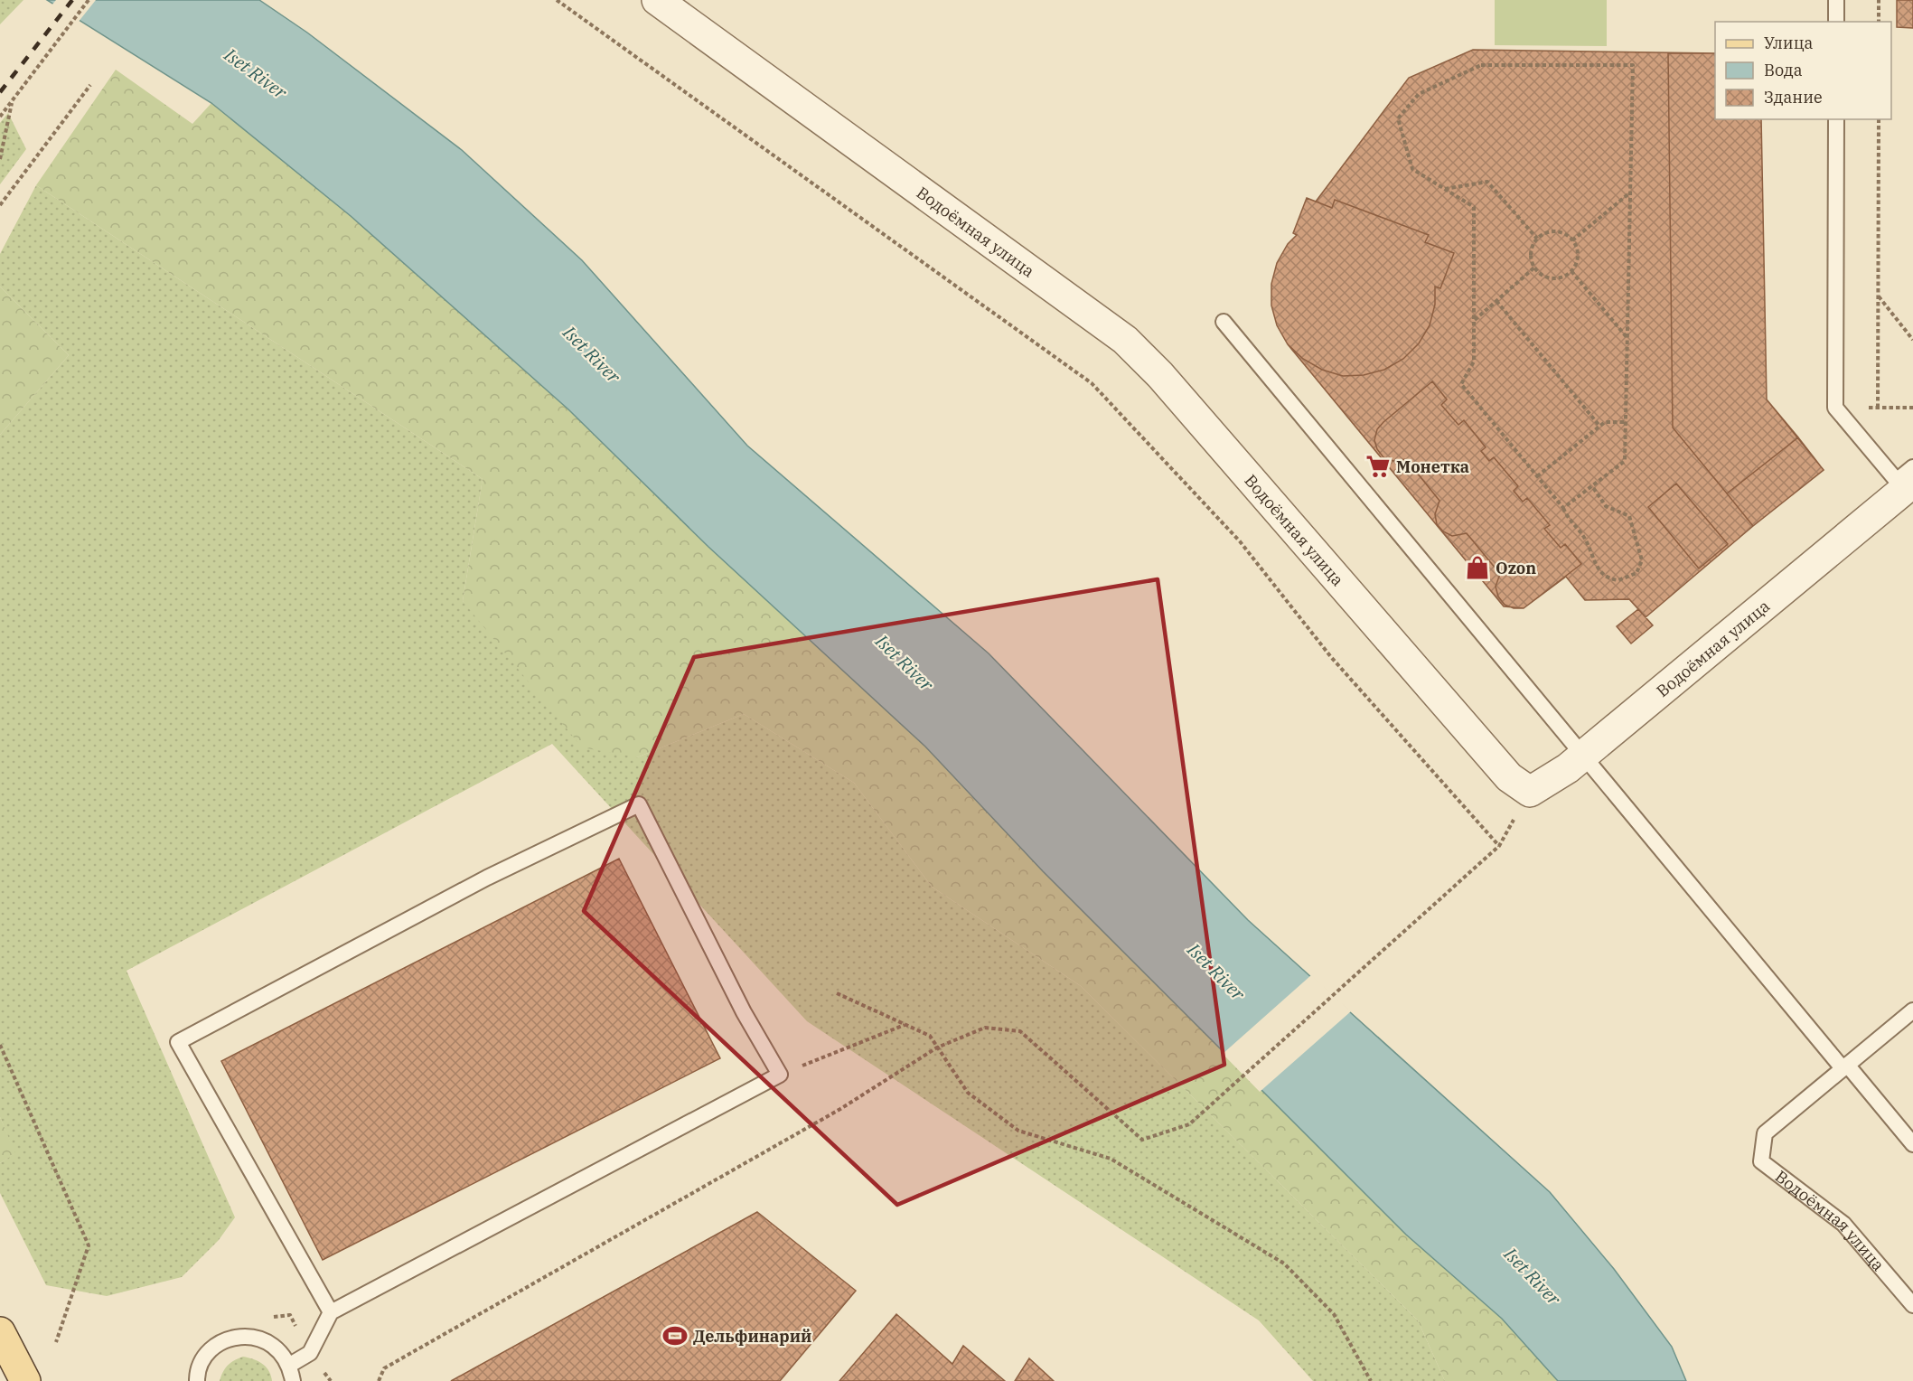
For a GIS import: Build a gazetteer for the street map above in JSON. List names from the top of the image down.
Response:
{
  "streets": {
    "street": ["Водоёмная улица"]
  },
  "water": ["Iset River"],
  "places": {
    "supermarket": ["Монетка"],
    "shop": ["Ozon"],
    "sports": ["Дельфинарий"]
  },
  "legend": ["Улица", "Вода", "Здание"]
}
